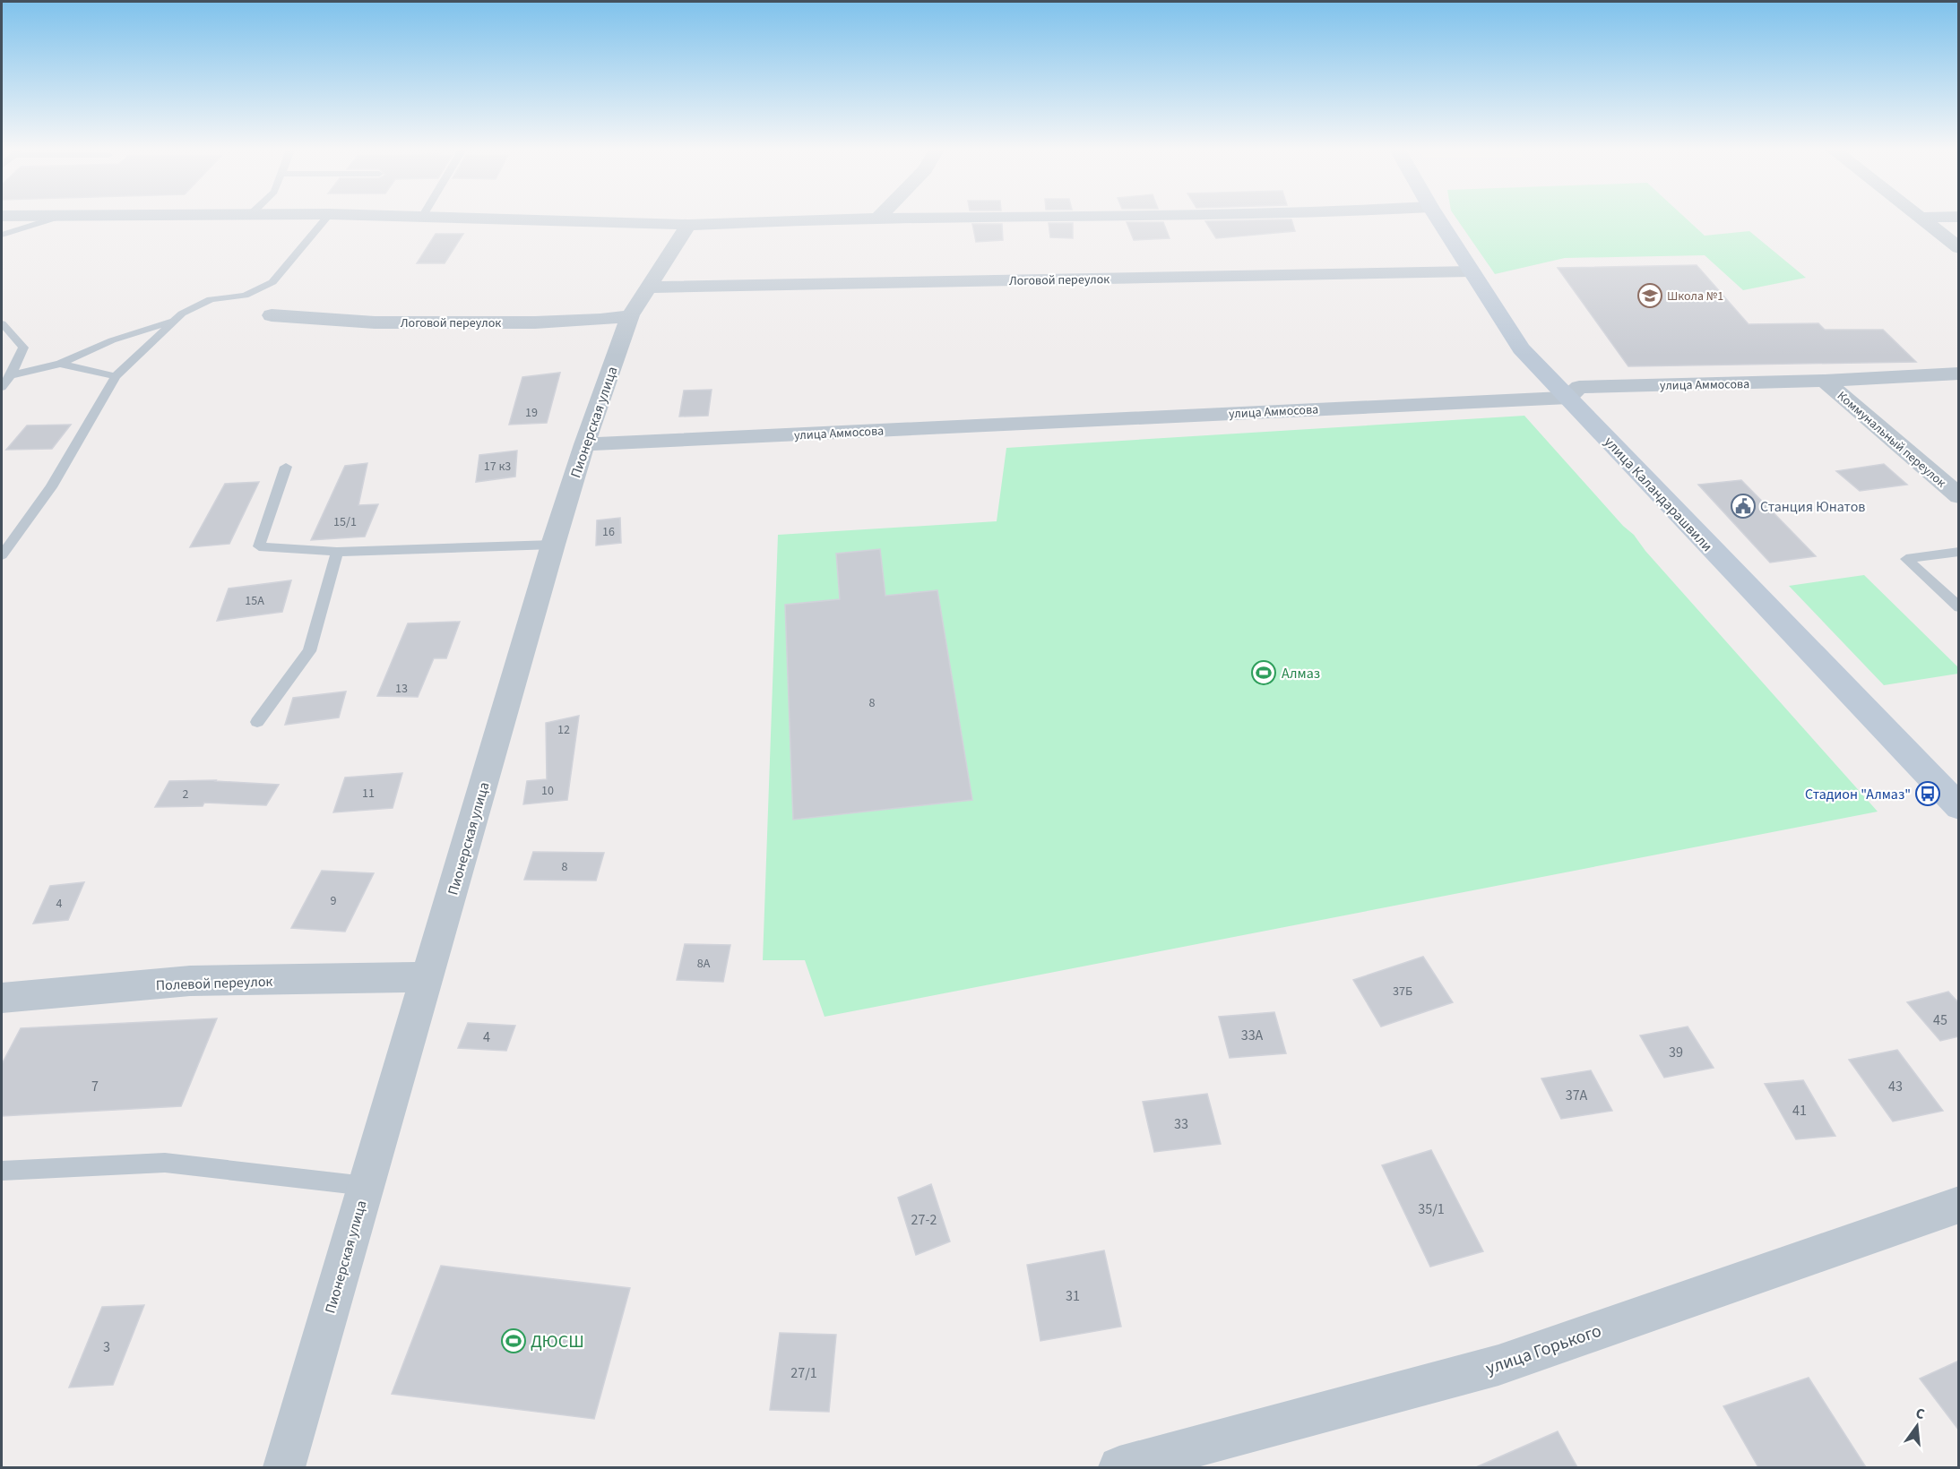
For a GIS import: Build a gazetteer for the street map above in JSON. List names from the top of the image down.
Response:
{
  "streets": {
    "main road": ["улица Каландарашвили"],
    "street": [
      "Логовой переулок",
      "улица Аммосова",
      "Пионерская улица",
      "Коммунальный переулок",
      "Полевой переулок",
      "улица Горького"
    ]
  },
  "crossings": [
    ["Логовой переулок", "Пионерская улица"],
    ["Логовой переулок", "улица Каландарашвили"],
    ["улица Аммосова", "Пионерская улица"],
    ["улица Аммосова", "Коммунальный переулок"],
    ["улица Аммосова", "улица Каландарашвили"],
    ["Пионерская улица", "Полевой переулок"]
  ],
  "places": {
    "school or university": ["Школа №1"],
    "public building": ["Станция Юнатов"],
    "sports": ["Алмаз", "ДЮСШ"],
    "bus stop": ["Стадион \"Алмаз\""]
  },
  "house_numbers": [
    "19",
    "17 к3",
    "15/1",
    "16",
    "15А",
    "13",
    "8",
    "12",
    "10",
    "11",
    "2",
    "8",
    "9",
    "4",
    "8А",
    "37Б",
    "45",
    "33А",
    "4",
    "39",
    "7",
    "43",
    "37А",
    "41",
    "33",
    "35/1",
    "27-2",
    "31",
    "3",
    "27/1"
  ],
  "north": "top"
}
